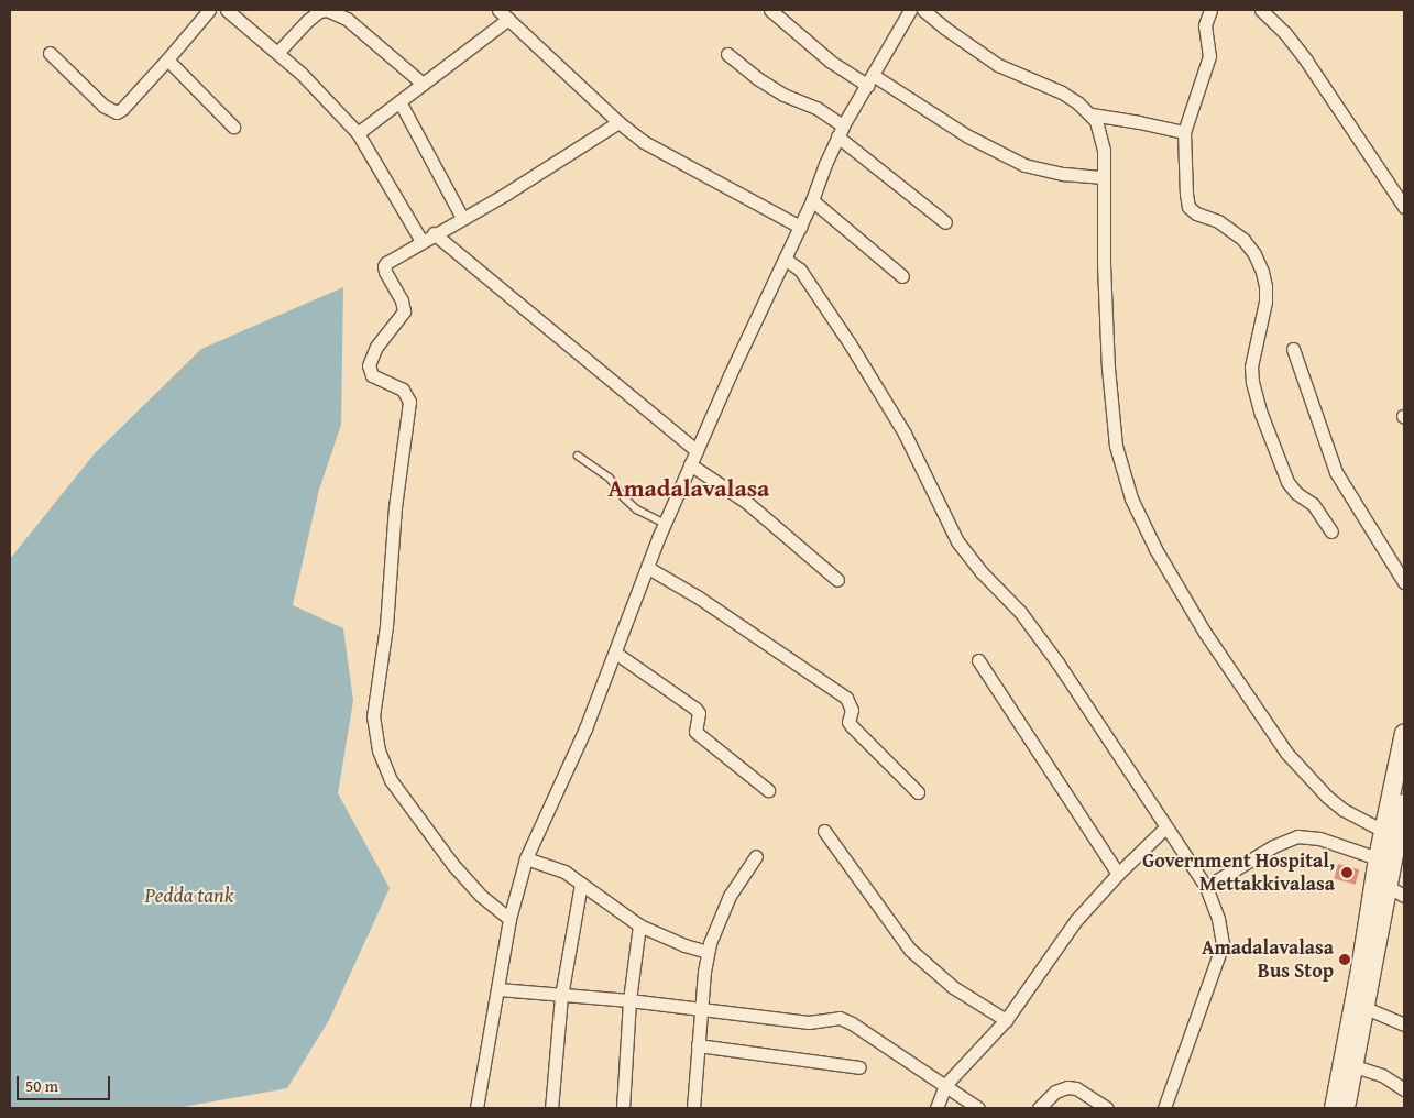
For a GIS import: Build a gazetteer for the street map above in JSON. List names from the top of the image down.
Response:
{
  "districts": ["Amadalavalasa"],
  "water": ["Pedda tank"],
  "places": ["Government Hospital, Mettakkivalasa", "Amadalavalasa Bus Stop"],
  "scale_bar": "50 m"
}
